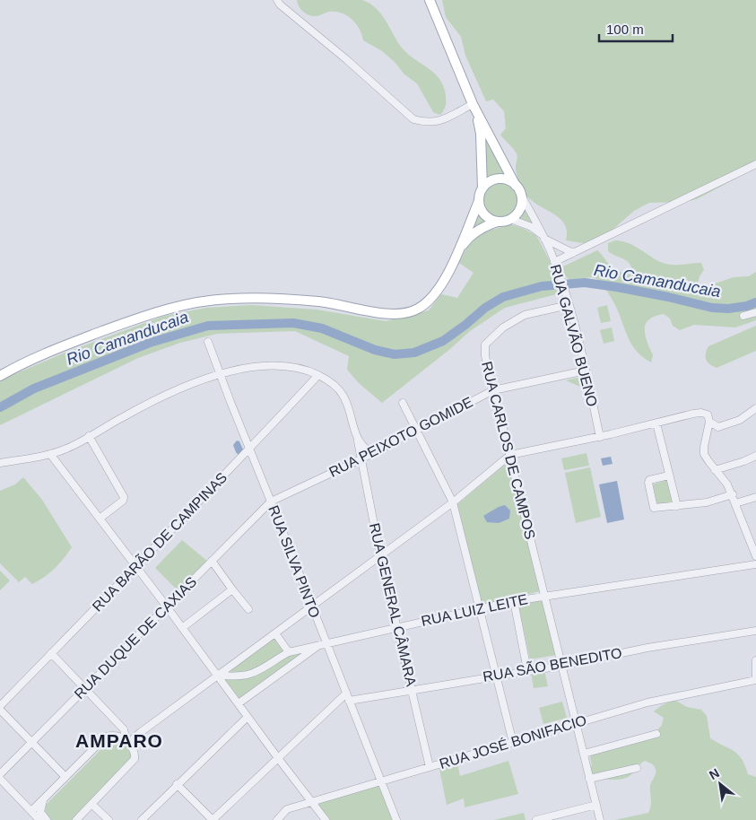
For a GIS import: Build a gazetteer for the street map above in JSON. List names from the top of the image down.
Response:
{
  "streets": {
    "street": [
      "RUA GALVÃO BUENO",
      "RUA PEIXOTO GOMIDE",
      "RUA CARLOS DE CAMPOS",
      "RUA BARÃO DE CAMPINAS",
      "RUA SILVA PINTO",
      "RUA GENERAL CÂMARA",
      "RUA LUIZ LEITE",
      "RUA DUQUE DE CAXIAS",
      "RUA SÃO BENEDITO",
      "RUA JOSÉ BONIFACIO"
    ]
  },
  "crossings": [
    ["RUA GALVÃO BUENO", "RUA PEIXOTO GOMIDE"],
    ["RUA GALVÃO BUENO", "RUA CARLOS DE CAMPOS"],
    ["RUA PEIXOTO GOMIDE", "RUA CARLOS DE CAMPOS"],
    ["RUA PEIXOTO GOMIDE", "RUA SILVA PINTO"],
    ["RUA PEIXOTO GOMIDE", "RUA GENERAL CÂMARA"],
    ["RUA PEIXOTO GOMIDE", "RUA DUQUE DE CAXIAS"],
    ["RUA CARLOS DE CAMPOS", "RUA LUIZ LEITE"],
    ["RUA CARLOS DE CAMPOS", "RUA SÃO BENEDITO"],
    ["RUA BARÃO DE CAMPINAS", "RUA SILVA PINTO"],
    ["RUA BARÃO DE CAMPINAS", "RUA GENERAL CÂMARA"],
    ["RUA SILVA PINTO", "RUA GENERAL CÂMARA"],
    ["RUA SILVA PINTO", "RUA LUIZ LEITE"],
    ["RUA SILVA PINTO", "RUA DUQUE DE CAXIAS"],
    ["RUA SILVA PINTO", "RUA SÃO BENEDITO"],
    ["RUA SILVA PINTO", "RUA JOSÉ BONIFACIO"],
    ["RUA GENERAL CÂMARA", "RUA LUIZ LEITE"],
    ["RUA GENERAL CÂMARA", "RUA SÃO BENEDITO"],
    ["RUA GENERAL CÂMARA", "RUA JOSÉ BONIFACIO"]
  ],
  "districts": ["AMPARO"],
  "water": ["Rio Camanducaia"],
  "scale_bar": "100 m",
  "north": "top left"
}
